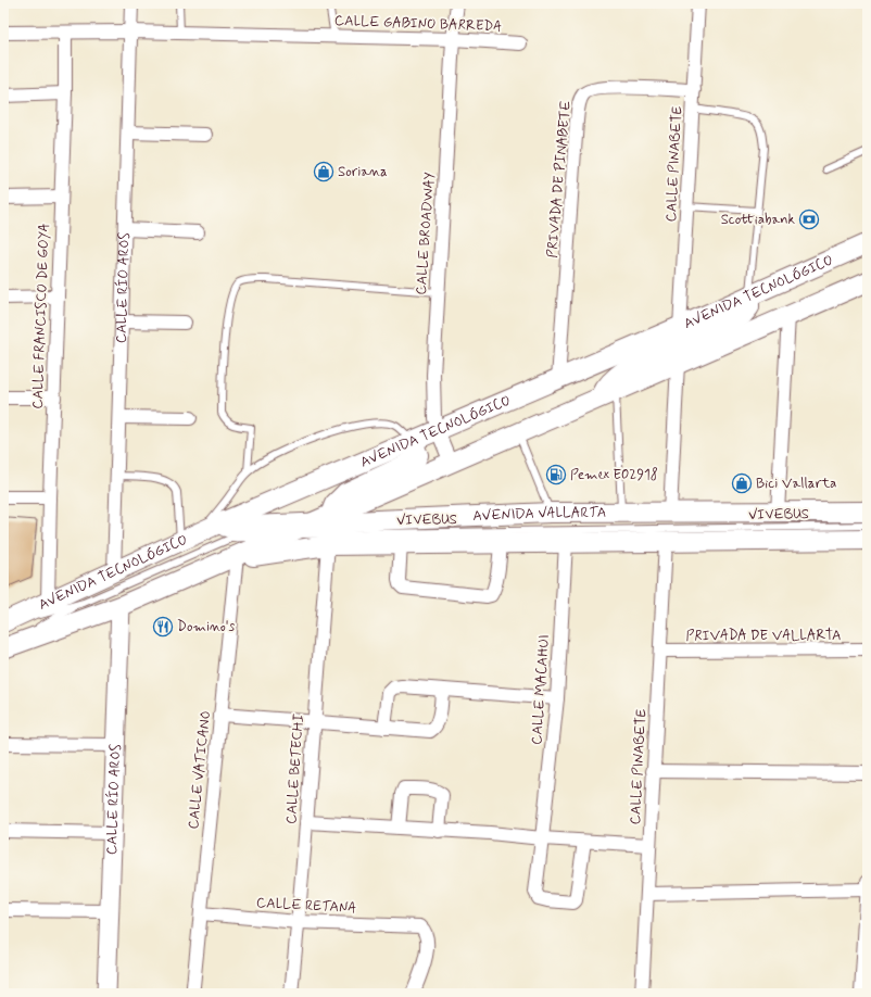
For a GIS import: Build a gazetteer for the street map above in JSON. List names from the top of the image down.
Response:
{
  "streets": {
    "main road": ["CALLE RÍO AROS", "AVENIDA TECNOLÓGICO", "AVENIDA VALLARTA"],
    "street": [
      "CALLE GABINO BARREDA",
      "CALLE PINABETE",
      "PRIVADA DE PINABETE",
      "CALLE BROADWAY",
      "CALLE FRANCISCO DE GOYA",
      "PRIVADA DE VALLARTA",
      "CALLE MACAHUI",
      "CALLE BETECHI",
      "CALLE VATICANO",
      "CALLE RETANA"
    ],
    "lane": ["VIVEBUS"]
  },
  "crossings": [
    ["CALLE GABINO BARREDA", "CALLE BROADWAY"],
    ["CALLE GABINO BARREDA", "CALLE RÍO AROS"],
    ["CALLE GABINO BARREDA", "CALLE FRANCISCO DE GOYA"],
    ["CALLE PINABETE", "PRIVADA DE PINABETE"],
    ["CALLE PINABETE", "AVENIDA TECNOLÓGICO"],
    ["CALLE PINABETE", "AVENIDA VALLARTA"],
    ["CALLE PINABETE", "PRIVADA DE VALLARTA"],
    ["PRIVADA DE PINABETE", "AVENIDA TECNOLÓGICO"],
    ["CALLE BROADWAY", "AVENIDA TECNOLÓGICO"],
    ["CALLE RÍO AROS", "AVENIDA TECNOLÓGICO"],
    ["AVENIDA TECNOLÓGICO", "CALLE FRANCISCO DE GOYA"],
    ["AVENIDA TECNOLÓGICO", "AVENIDA VALLARTA"],
    ["AVENIDA TECNOLÓGICO", "VIVEBUS"],
    ["AVENIDA TECNOLÓGICO", "CALLE VATICANO"],
    ["AVENIDA VALLARTA", "CALLE MACAHUI"],
    ["AVENIDA VALLARTA", "CALLE BETECHI"],
    ["AVENIDA VALLARTA", "CALLE VATICANO"],
    ["CALLE BETECHI", "CALLE RETANA"],
    ["CALLE VATICANO", "CALLE RETANA"]
  ],
  "places": {
    "shop": ["Soriana", "Bici Vallarta"],
    "bank": ["Scottiabank"],
    "fuel station": ["Pemex E02918"],
    "restaurant": ["Domino's"]
  }
}
